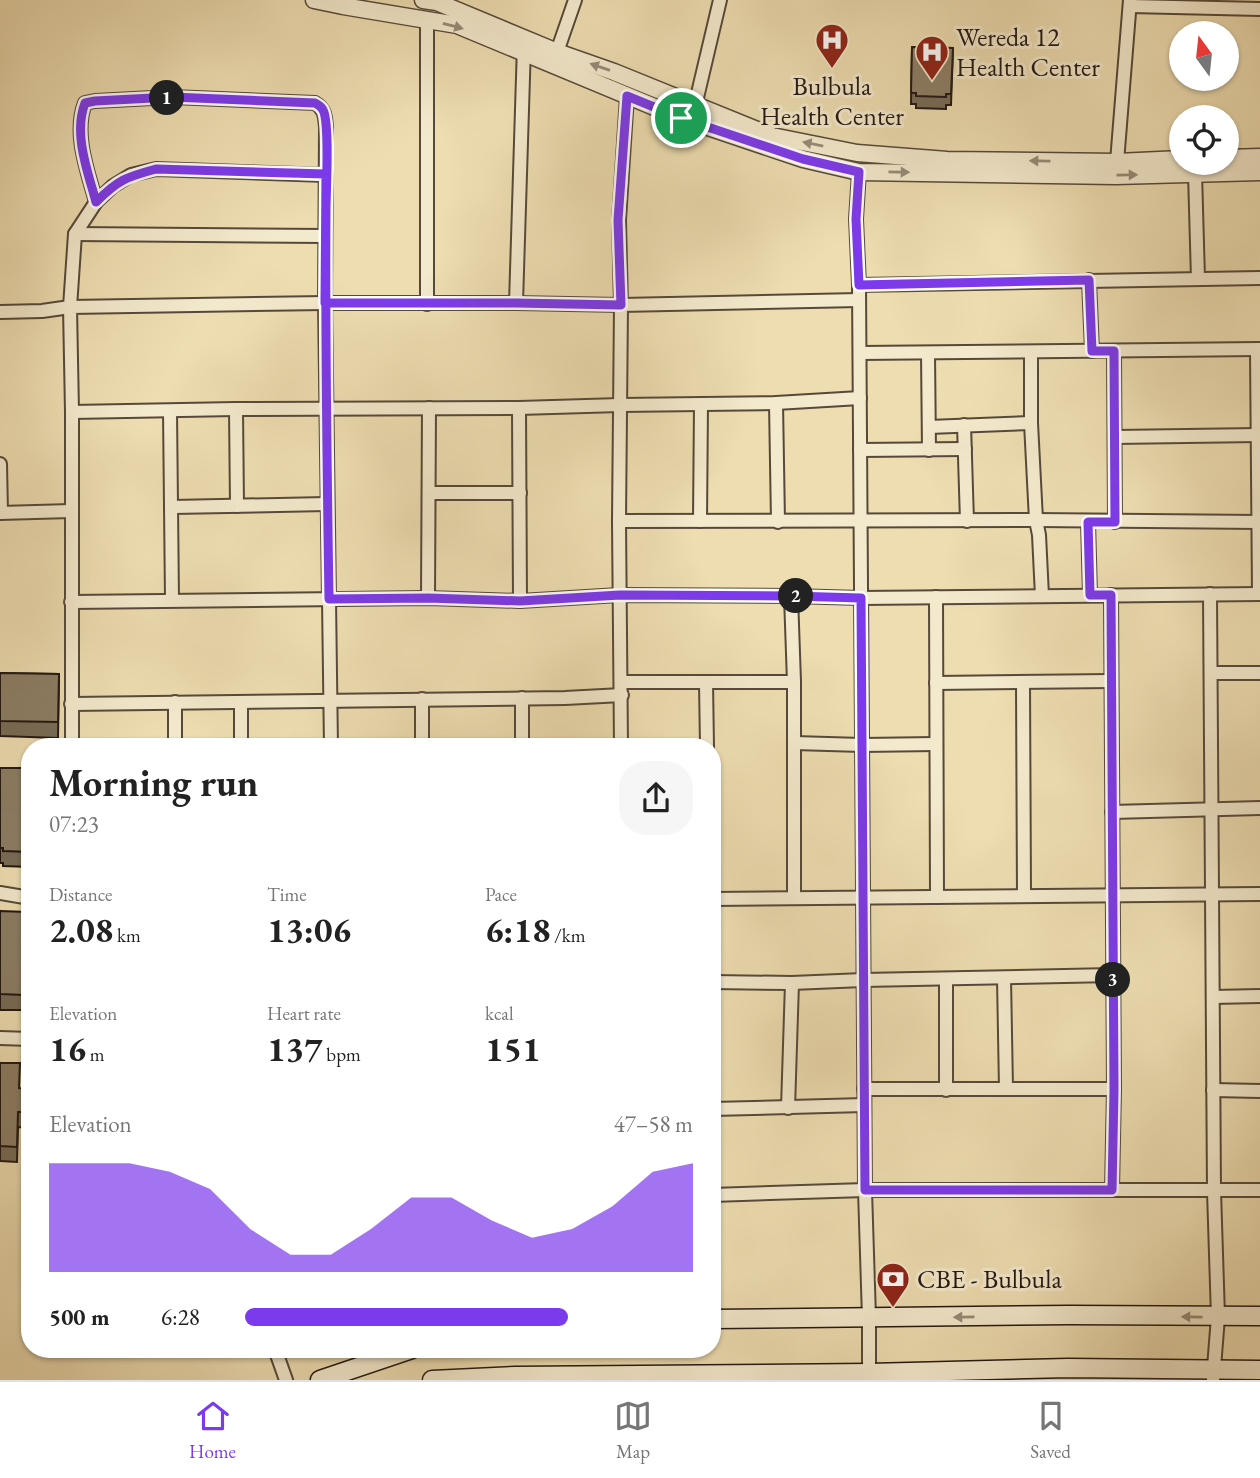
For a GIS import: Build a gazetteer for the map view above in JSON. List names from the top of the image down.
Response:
{
  "places": {
    "hospital": ["Bulbula Health Center", "Wereda 12 Health Center"],
    "bank": ["CBE - Bulbula"]
  },
  "north": "top",
  "page": {
    "pins": ["1", "2", "3"],
    "heading": ["Morning run", "07:23"],
    "stats": [
      ["Distance", "2.08 km"],
      ["Time", "13:06"],
      ["Pace", "6:18 /km"],
      ["Elevation", "16 m"],
      ["Heart rate", "137 bpm"],
      ["kcal", "151"]
    ],
    "chart": ["Elevation", "47–58 m"],
    "list": [
      {
        "name": "500 m",
        "note": "6:28"
      }
    ],
    "tabs": ["Home", "Map", "Saved"]
  }
}
